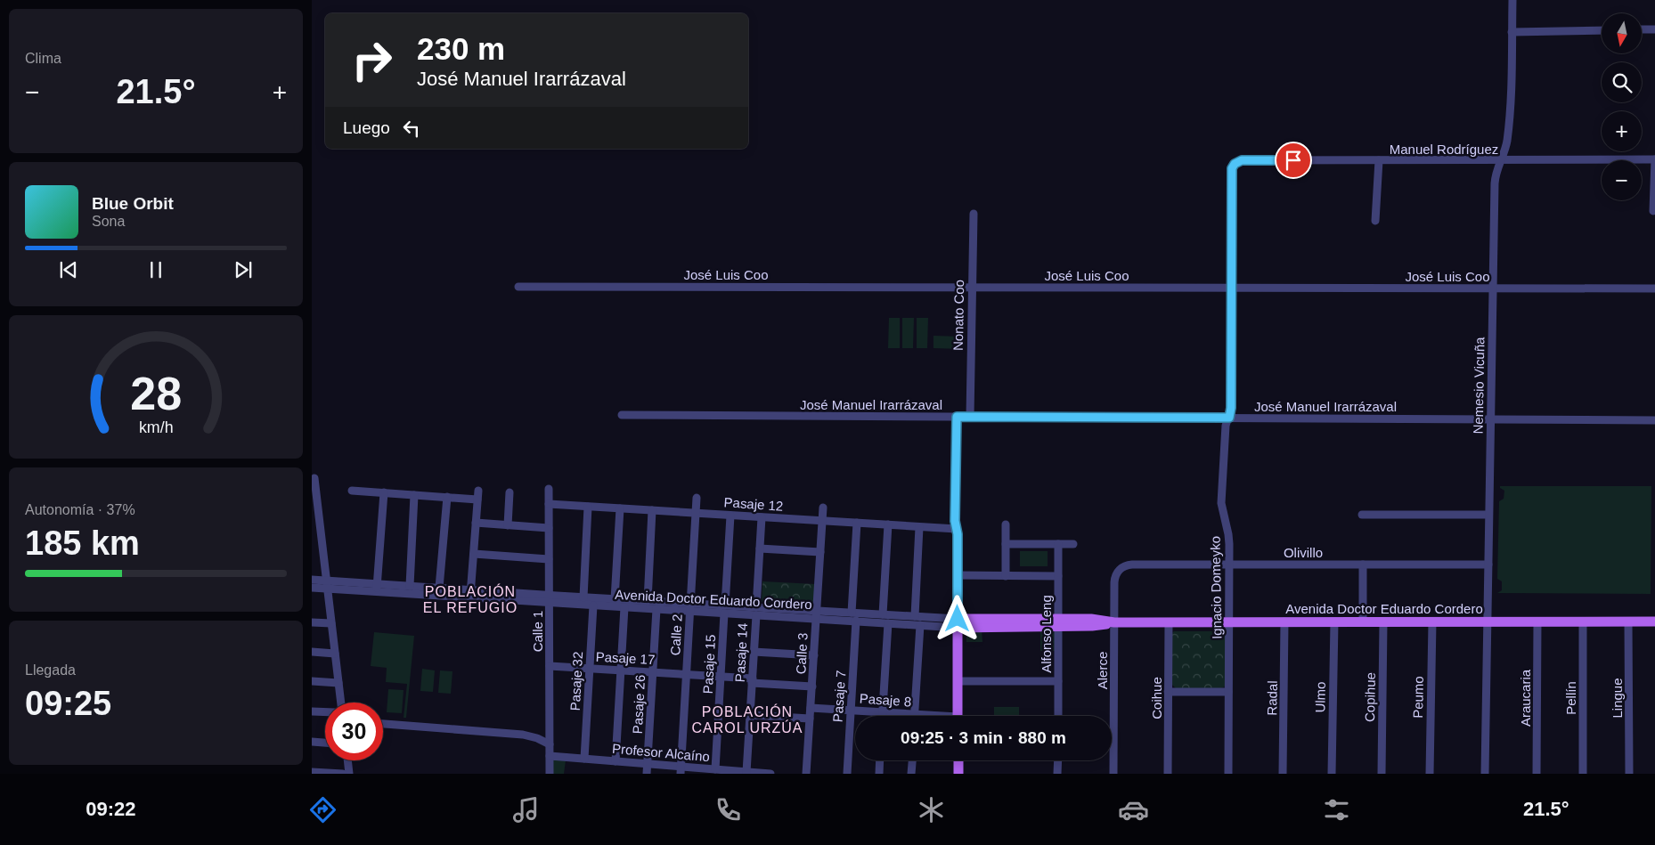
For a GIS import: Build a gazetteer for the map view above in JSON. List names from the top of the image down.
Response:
{
  "streets": {
    "main road": ["Avenida Doctor Eduardo Cordero"],
    "street": [
      "Manuel Rodríguez",
      "José Luis Coo",
      "Nonato Coo",
      "Nemesio Vicuña",
      "José Manuel Irarrázaval",
      "Pasaje 12",
      "Olivillo",
      "Ignacio Domeyko",
      "Calle 1",
      "Alfonso Leng",
      "Calle 2",
      "Pasaje 14",
      "Calle 3",
      "Pasaje 17",
      "Pasaje 15",
      "Alerce",
      "Pasaje 32",
      "Pasaje 7",
      "Ulmo",
      "Copihue",
      "Peumo",
      "Coihue",
      "Radal",
      "Araucaria",
      "Pellín",
      "Lingue",
      "Pasaje 8",
      "Pasaje 26",
      "Profesor Alcaíno"
    ]
  },
  "crossings": [
    ["Manuel Rodríguez", "Nemesio Vicuña"],
    ["Manuel Rodríguez", "Ignacio Domeyko"],
    ["José Luis Coo", "Nonato Coo"],
    ["José Luis Coo", "Nemesio Vicuña"],
    ["José Luis Coo", "Ignacio Domeyko"],
    ["Nonato Coo", "José Manuel Irarrázaval"],
    ["Nemesio Vicuña", "José Manuel Irarrázaval"],
    ["Nemesio Vicuña", "Olivillo"],
    ["Nemesio Vicuña", "Avenida Doctor Eduardo Cordero"],
    ["José Manuel Irarrázaval", "Ignacio Domeyko"],
    ["Pasaje 12", "Calle 1"],
    ["Pasaje 12", "Calle 2"],
    ["Pasaje 12", "Pasaje 14"],
    ["Pasaje 12", "Calle 3"],
    ["Pasaje 12", "Pasaje 15"],
    ["Olivillo", "Ignacio Domeyko"],
    ["Olivillo", "Alerce"],
    ["Ignacio Domeyko", "Avenida Doctor Eduardo Cordero"],
    ["Avenida Doctor Eduardo Cordero", "Calle 1"],
    ["Avenida Doctor Eduardo Cordero", "Alfonso Leng"],
    ["Avenida Doctor Eduardo Cordero", "Calle 2"],
    ["Avenida Doctor Eduardo Cordero", "Pasaje 14"],
    ["Avenida Doctor Eduardo Cordero", "Calle 3"],
    ["Avenida Doctor Eduardo Cordero", "Pasaje 15"],
    ["Avenida Doctor Eduardo Cordero", "Alerce"],
    ["Avenida Doctor Eduardo Cordero", "Pasaje 32"],
    ["Avenida Doctor Eduardo Cordero", "Pasaje 7"],
    ["Avenida Doctor Eduardo Cordero", "Ulmo"],
    ["Avenida Doctor Eduardo Cordero", "Copihue"],
    ["Avenida Doctor Eduardo Cordero", "Peumo"],
    ["Avenida Doctor Eduardo Cordero", "Coihue"],
    ["Avenida Doctor Eduardo Cordero", "Radal"],
    ["Avenida Doctor Eduardo Cordero", "Araucaria"],
    ["Avenida Doctor Eduardo Cordero", "Pellín"],
    ["Avenida Doctor Eduardo Cordero", "Lingue"],
    ["Avenida Doctor Eduardo Cordero", "Pasaje 26"],
    ["Calle 1", "Pasaje 17"],
    ["Calle 1", "Profesor Alcaíno"],
    ["Calle 2", "Pasaje 17"],
    ["Calle 2", "Profesor Alcaíno"],
    ["Pasaje 14", "Pasaje 17"],
    ["Pasaje 14", "Profesor Alcaíno"],
    ["Calle 3", "Pasaje 17"],
    ["Calle 3", "Pasaje 8"],
    ["Pasaje 17", "Pasaje 15"],
    ["Pasaje 17", "Pasaje 32"],
    ["Pasaje 17", "Pasaje 26"],
    ["Pasaje 15", "Profesor Alcaíno"],
    ["Pasaje 32", "Profesor Alcaíno"],
    ["Pasaje 7", "Pasaje 8"],
    ["Pasaje 26", "Profesor Alcaíno"]
  ],
  "districts": ["POBLACIÓN EL REFUGIO", "POBLACIÓN CAROL URZÚA"],
  "north": "bottom",
  "page": {
    "tile": [
      "Clima",
      ["Autonomía · 37%", "185 km"],
      ["Llegada", "09:25"]
    ],
    "map_buttons": ["+", "−"],
    "turn": ["230 m", "José Manuel Irarrázaval"],
    "heat": ["−", "21.5°", "+"],
    "then": "Luego",
    "song": ["Blue Orbit", "Sona"],
    "limit": "30",
    "trip": "09:25 · 3 min · 880 m",
    "tabs": ["09:22", "21.5°"],
    "gauge": ["28", "km/h"]
  }
}
